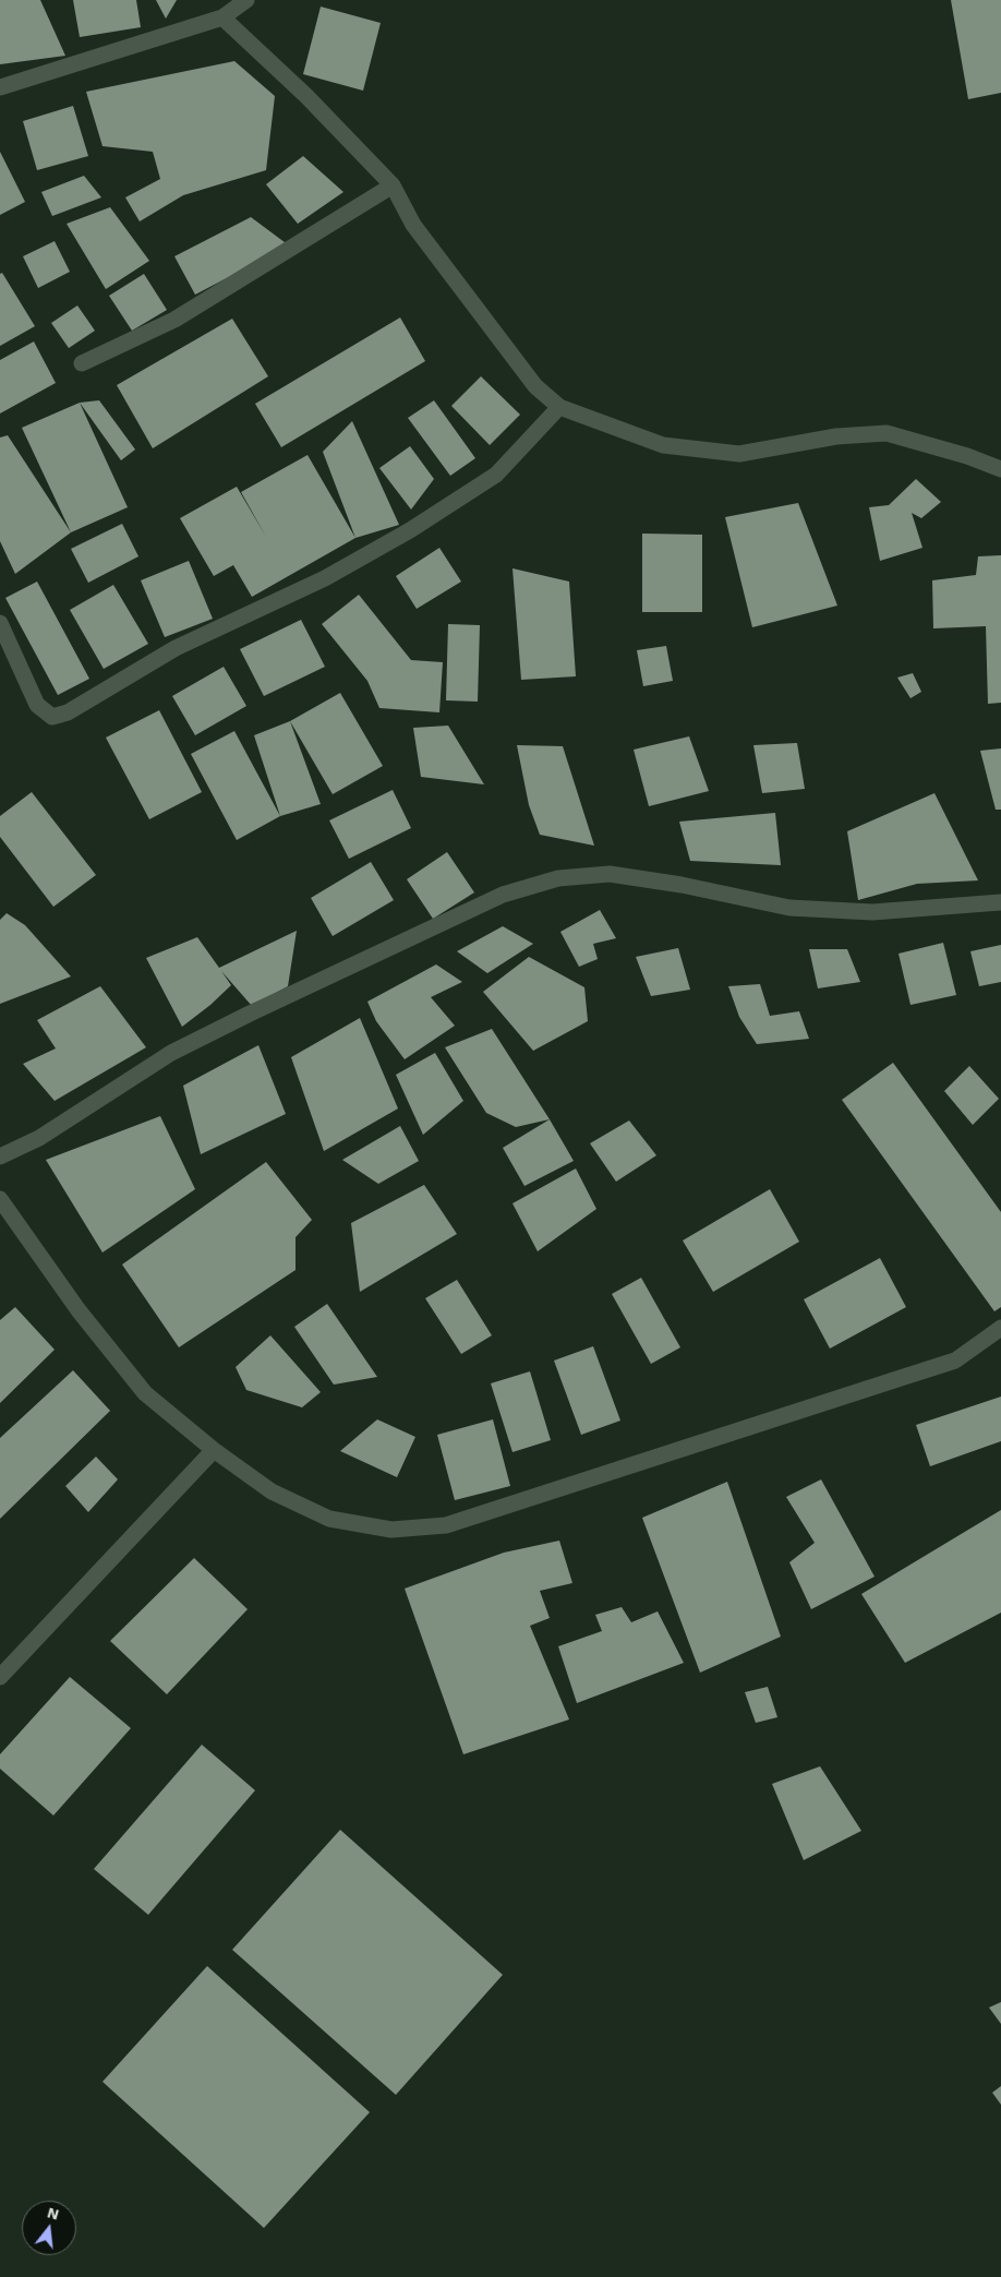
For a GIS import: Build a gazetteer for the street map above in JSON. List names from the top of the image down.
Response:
{
  "north": "top"
}
